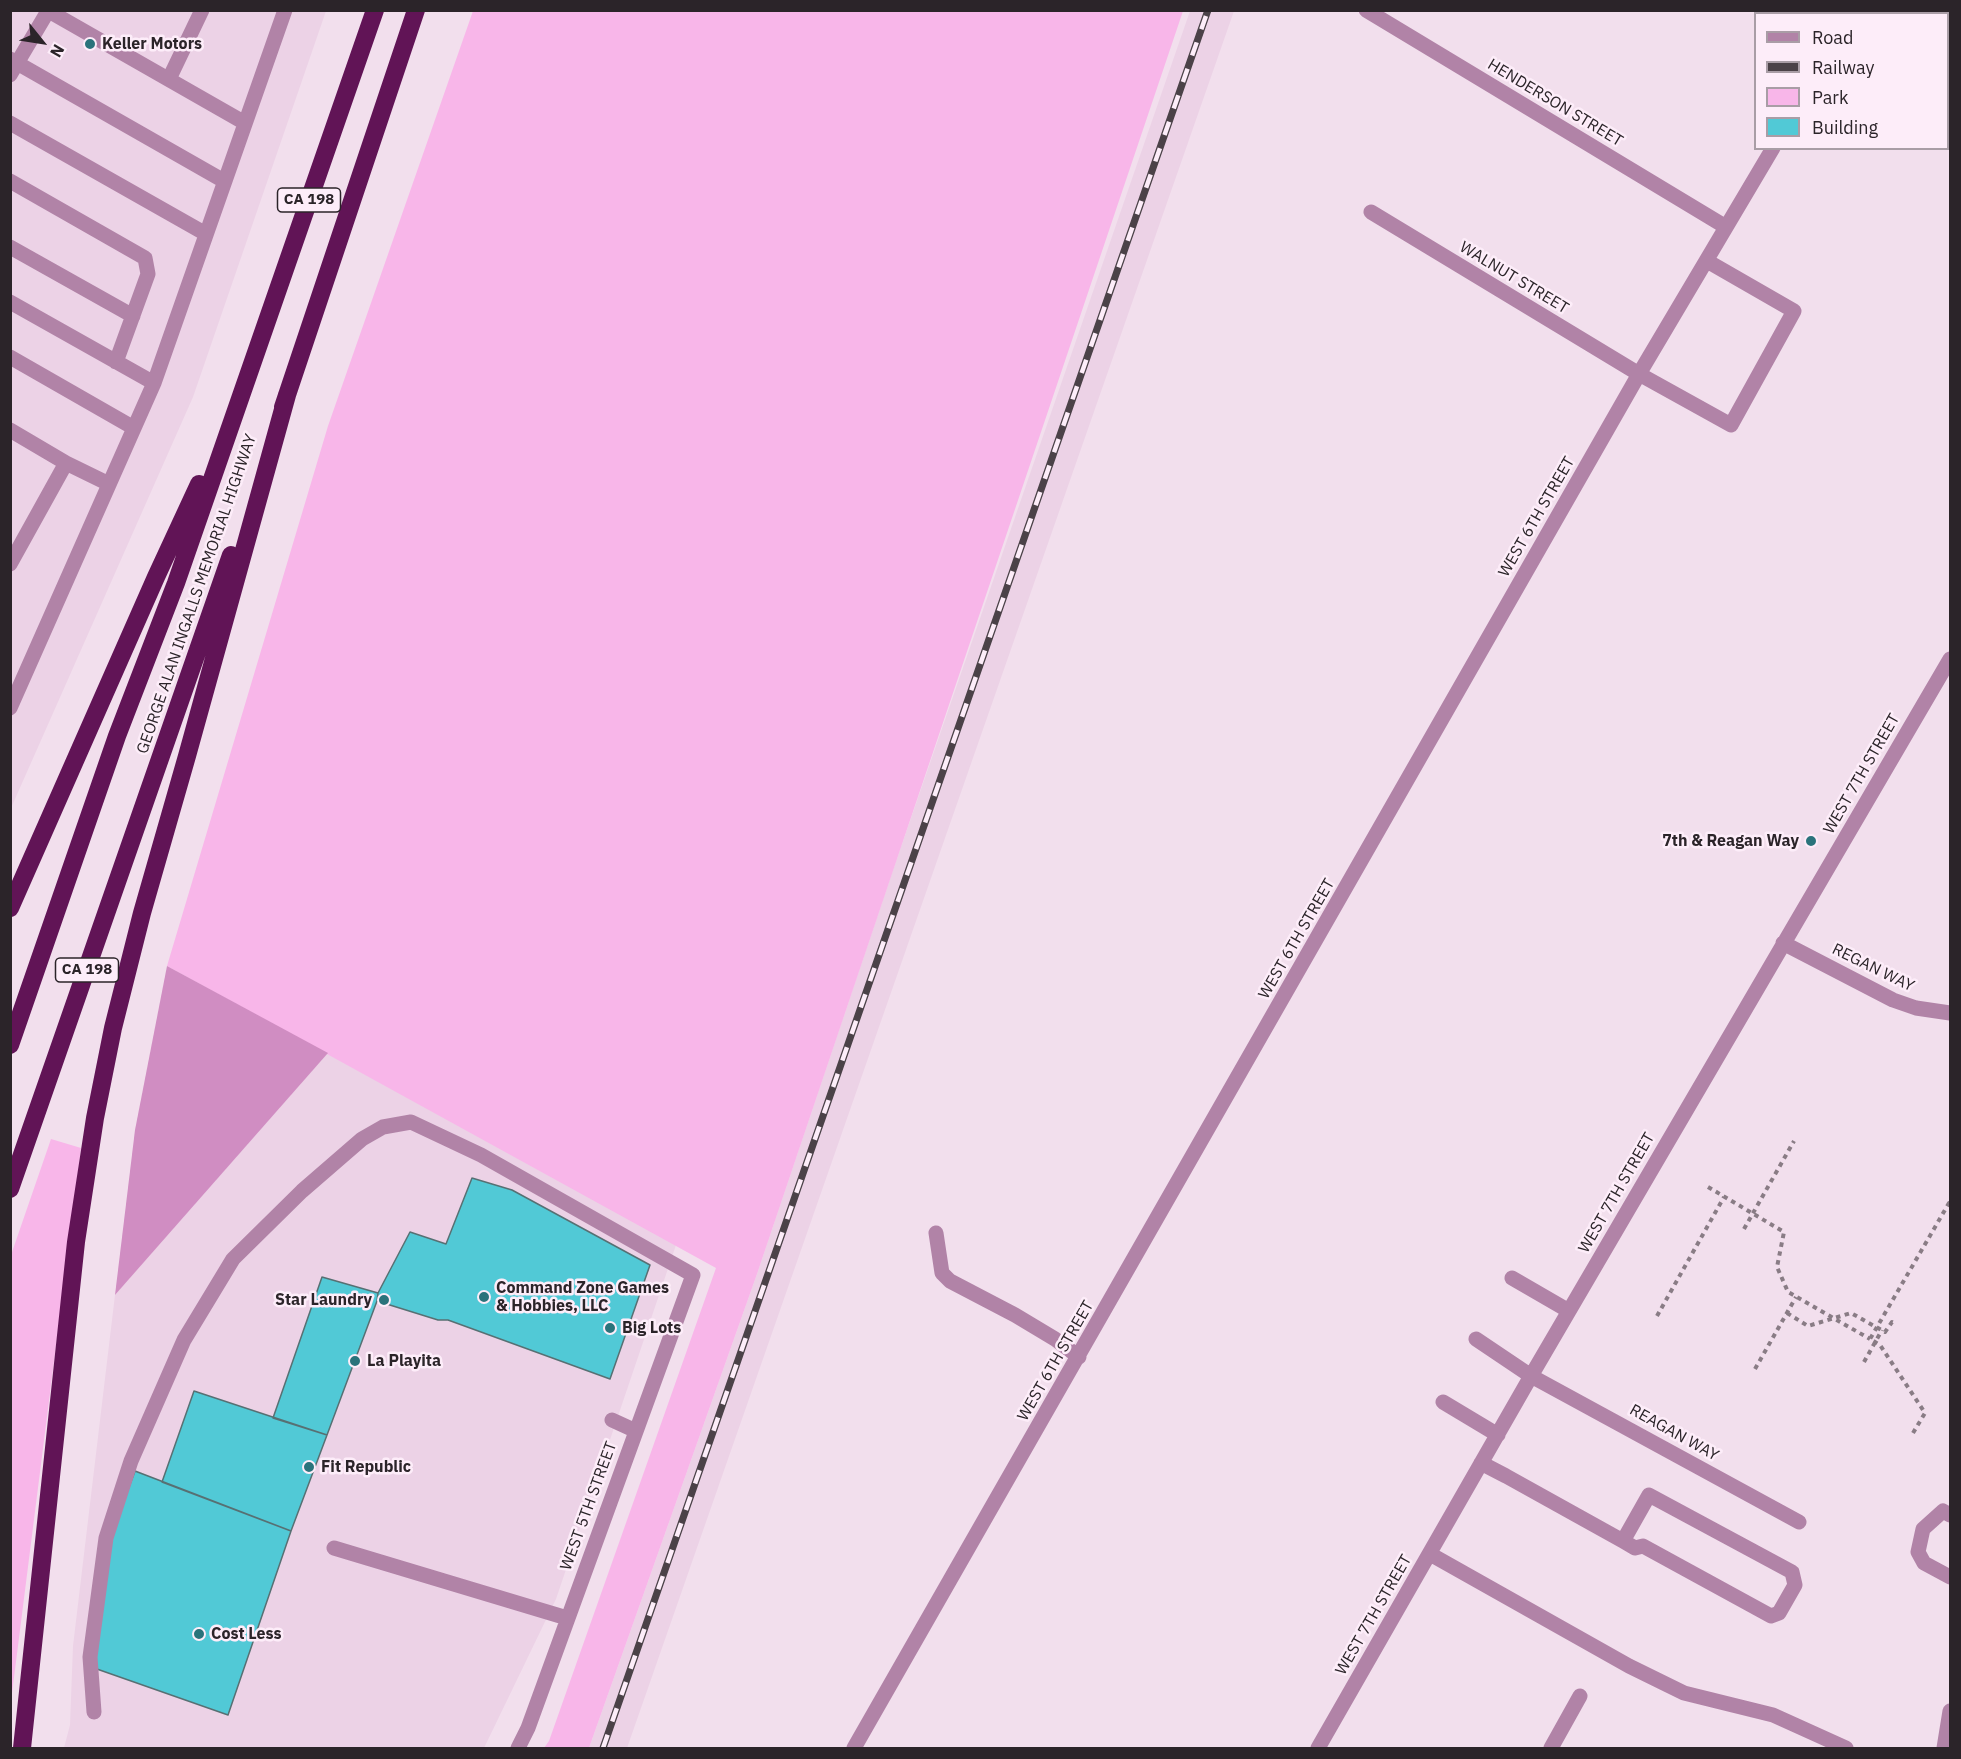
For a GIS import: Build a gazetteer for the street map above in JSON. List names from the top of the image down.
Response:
{
  "streets": {
    "highway": ["CA 198", "GEORGE ALAN INGALLS MEMORIAL HIGHWAY"],
    "street": [
      "HENDERSON STREET",
      "WALNUT STREET",
      "WEST 6TH STREET",
      "WEST 7TH STREET",
      "REGAN WAY",
      "REAGAN WAY",
      "WEST 5TH STREET"
    ]
  },
  "crossings": [
    ["HENDERSON STREET", "WEST 6TH STREET"],
    ["WALNUT STREET", "WEST 6TH STREET"],
    ["WEST 7TH STREET", "REGAN WAY"],
    ["WEST 7TH STREET", "REAGAN WAY"]
  ],
  "places": [
    "Keller Motors",
    "7th & Reagan Way",
    "Command Zone Games & Hobbies, LLC",
    "Star Laundry",
    "Big Lots",
    "La Playita",
    "Fit Republic",
    "Cost Less"
  ],
  "legend": [
    "Road",
    "Railway",
    "Park",
    "Building"
  ],
  "north": "bottom right"
}
